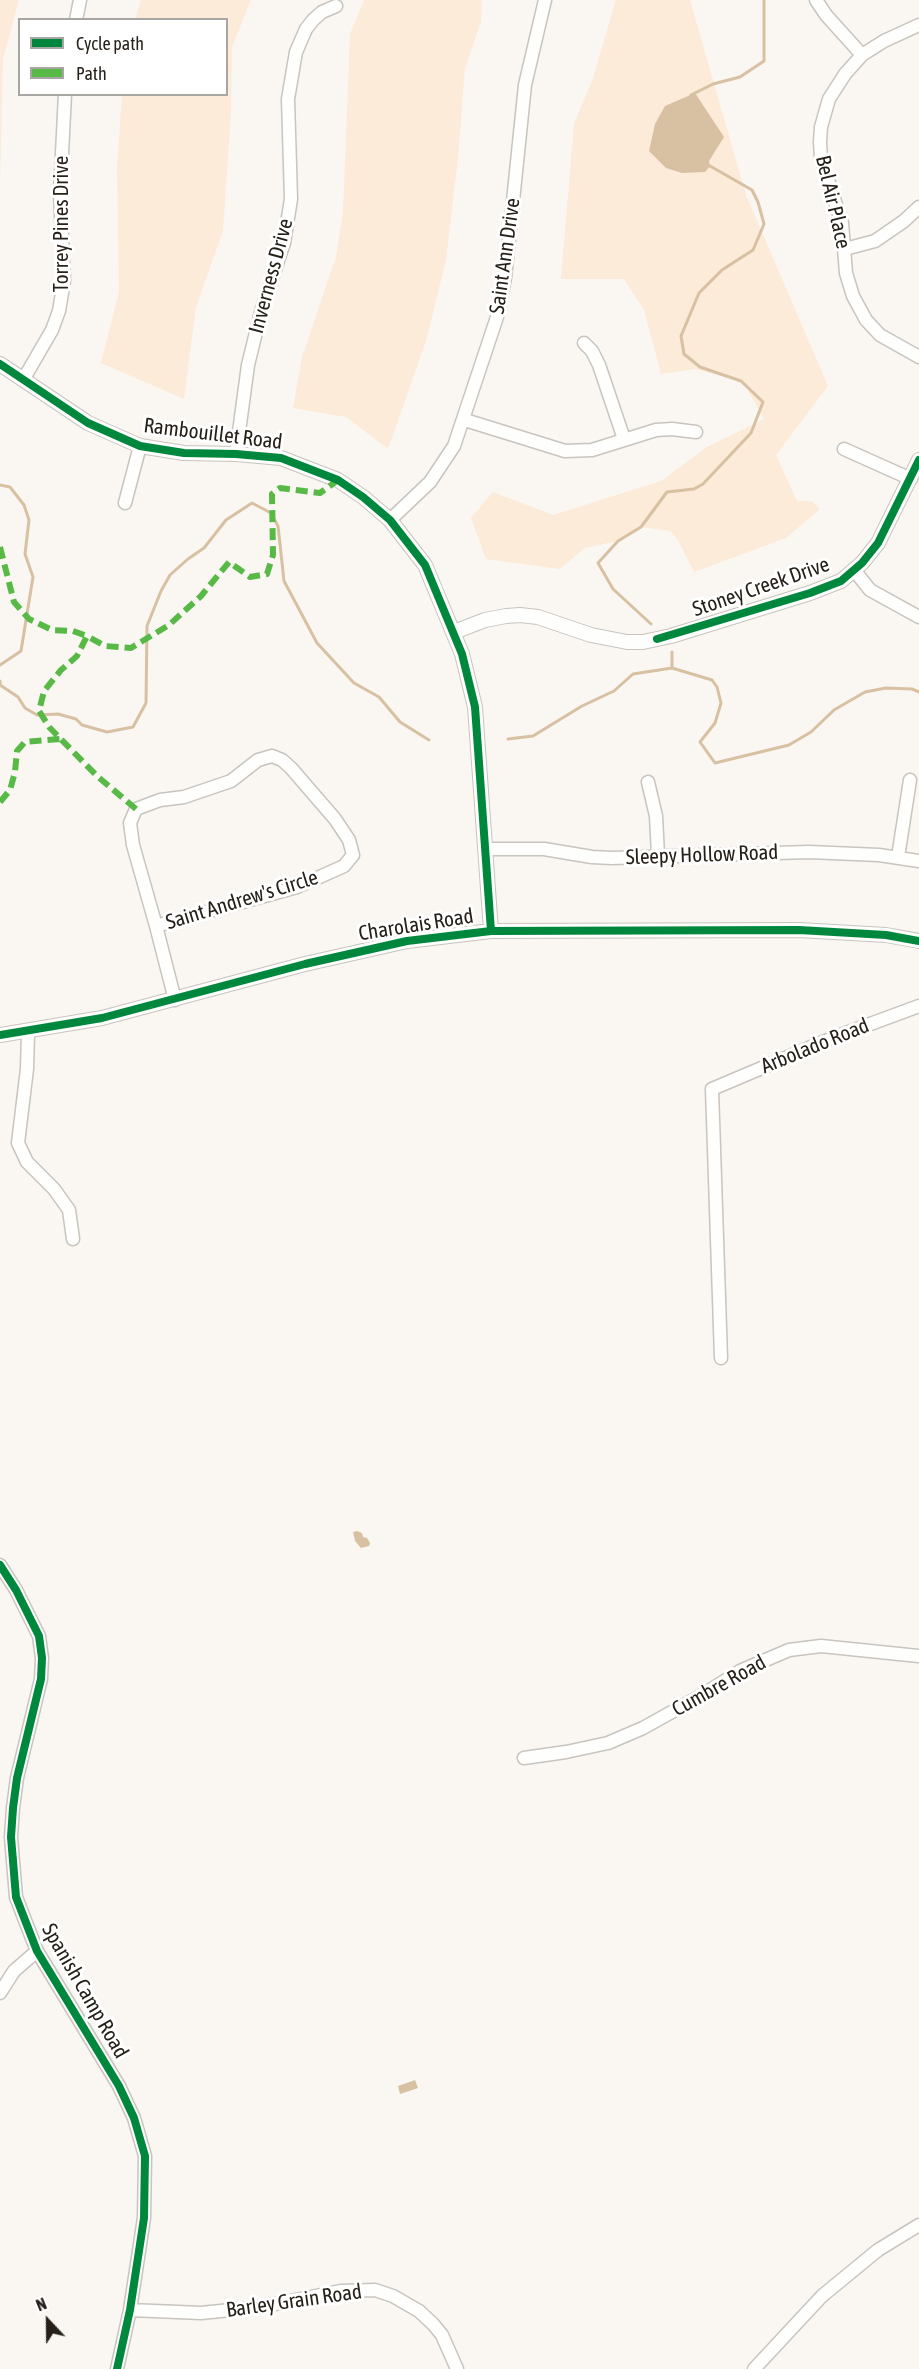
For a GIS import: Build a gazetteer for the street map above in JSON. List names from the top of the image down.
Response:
{
  "streets": {
    "street": [
      "Bel Air Place",
      "Torrey Pines Drive",
      "Saint Ann Drive",
      "Inverness Drive",
      "Rambouillet Road",
      "Stoney Creek Drive",
      "Sleepy Hollow Road",
      "Saint Andrew's Circle",
      "Charolais Road",
      "Arbolado Road",
      "Cumbre Road",
      "Spanish Camp Road",
      "Barley Grain Road"
    ]
  },
  "crossings": [
    ["Torrey Pines Drive", "Rambouillet Road"],
    ["Saint Ann Drive", "Rambouillet Road"],
    ["Inverness Drive", "Rambouillet Road"],
    ["Rambouillet Road", "Stoney Creek Drive"],
    ["Rambouillet Road", "Sleepy Hollow Road"],
    ["Rambouillet Road", "Charolais Road"],
    ["Saint Andrew's Circle", "Charolais Road"],
    ["Spanish Camp Road", "Barley Grain Road"]
  ],
  "legend": ["Cycle path", "Path"],
  "north": "top"
}
